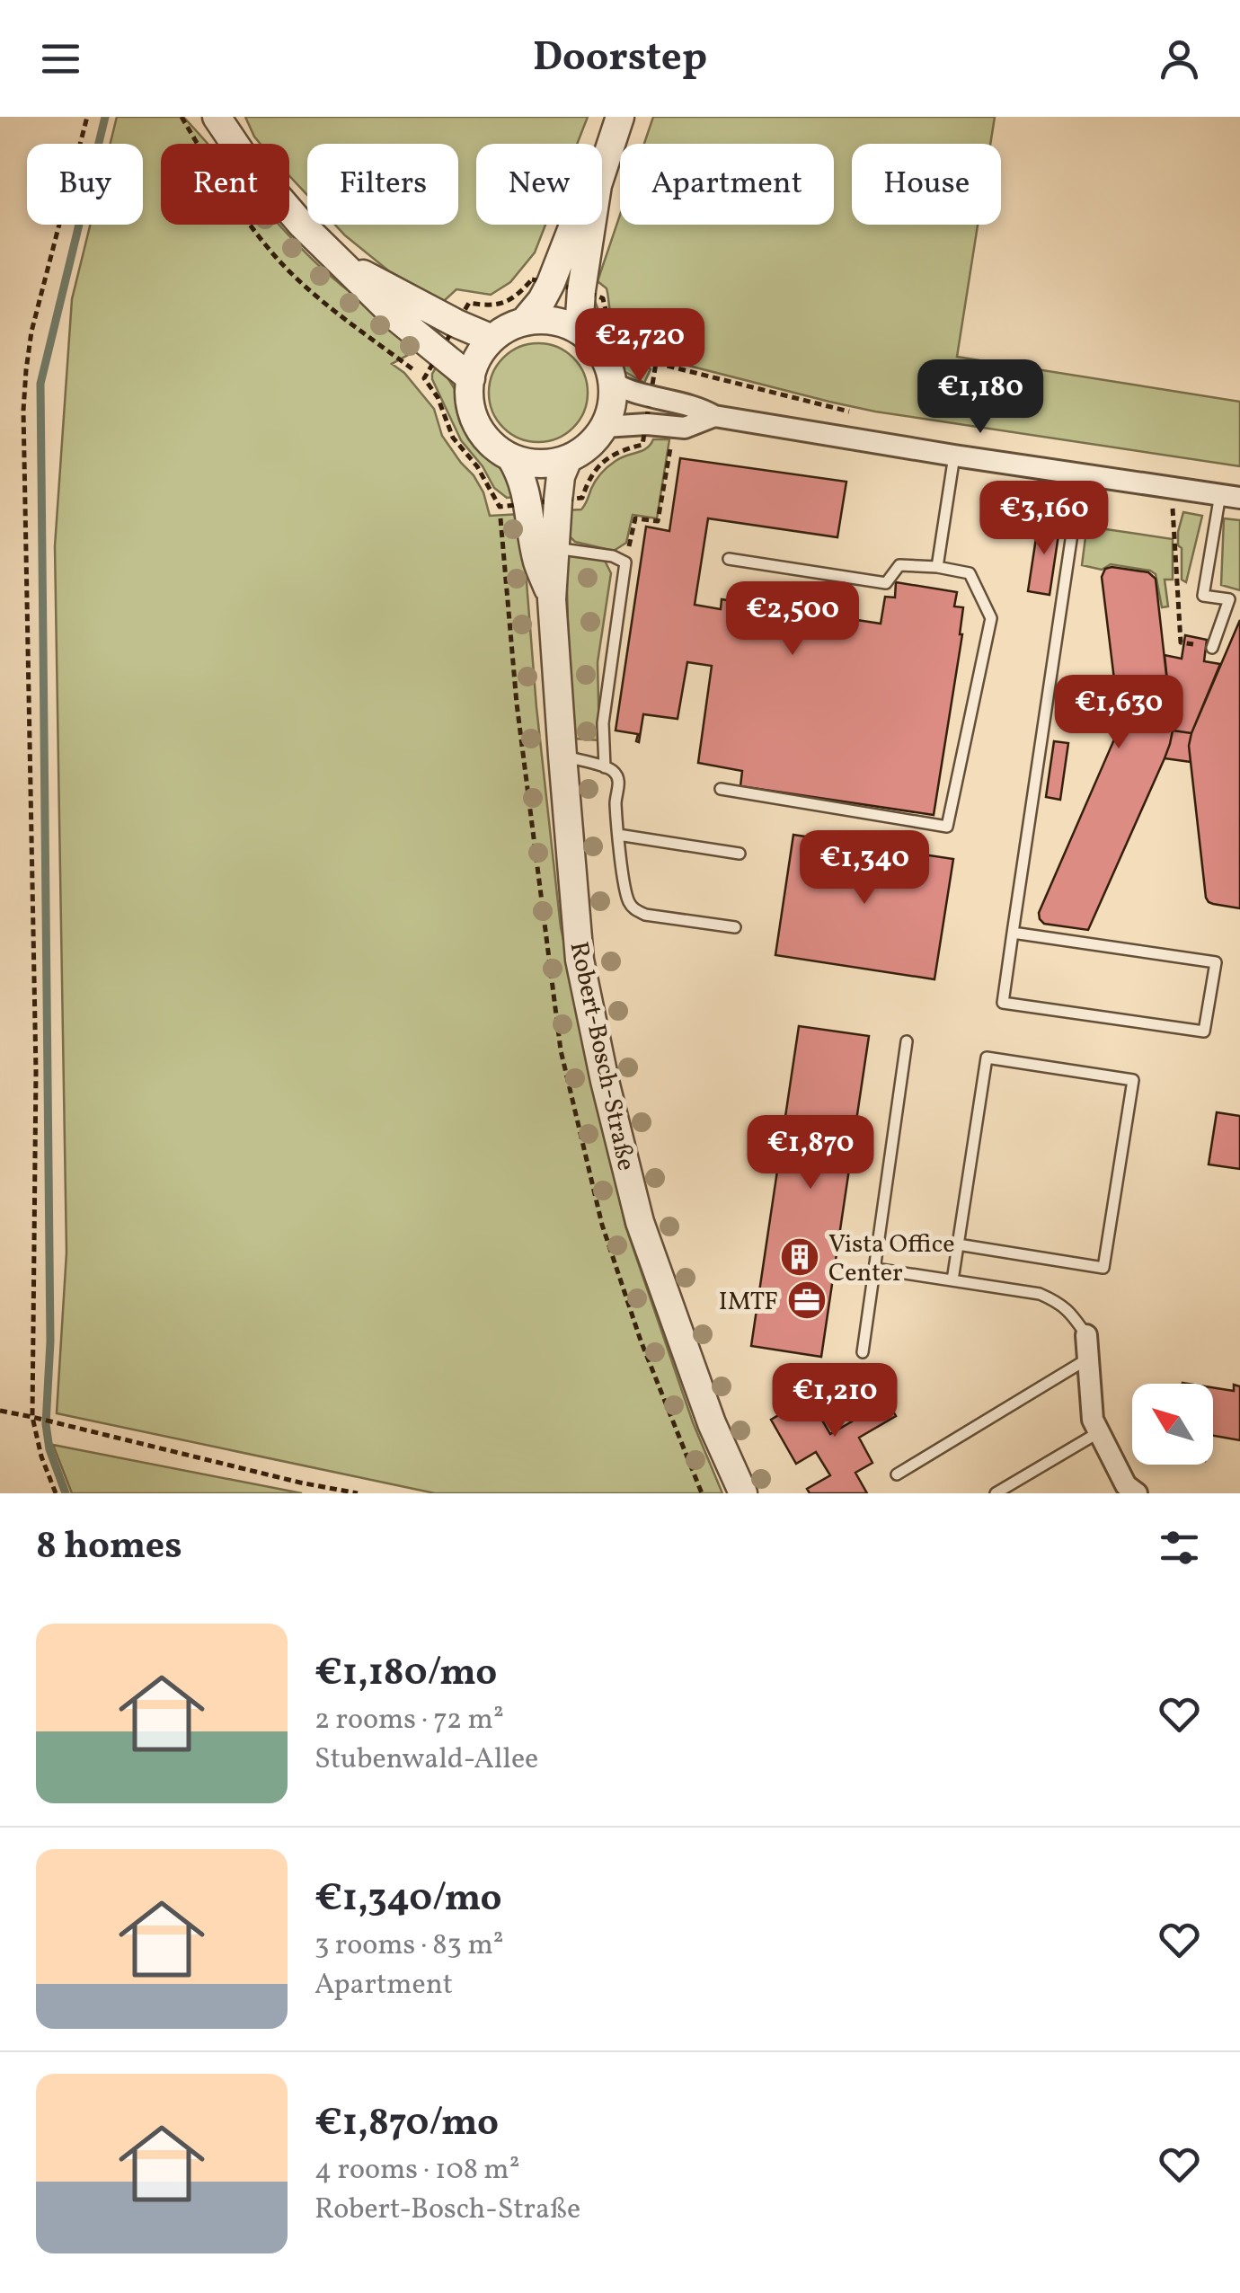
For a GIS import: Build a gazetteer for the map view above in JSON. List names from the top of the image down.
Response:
{
  "streets": {
    "street": ["Robert-Bosch-Straße"]
  },
  "places": {
    "building": ["Vista Office Center"],
    "office": ["IMTF"]
  },
  "north": "top left",
  "page": {
    "header": "Doorstep",
    "chip": [
      "Buy",
      "Rent",
      "Filters",
      "New",
      "Apartment",
      "House"
    ],
    "price": [
      "€2,720",
      "€1,180",
      "€3,160",
      "€2,500",
      "€1,630",
      "€1,340",
      "€1,870",
      "€1,210"
    ],
    "heading": "8 homes",
    "list": [
      {
        "name": "€1,180/mo",
        "note": "2 rooms · 72 m² · Stubenwald-Allee"
      },
      {
        "name": "€1,340/mo",
        "note": "3 rooms · 83 m² · Apartment"
      },
      {
        "name": "€1,870/mo",
        "note": "4 rooms · 108 m² · Robert-Bosch-Straße"
      }
    ]
  }
}
